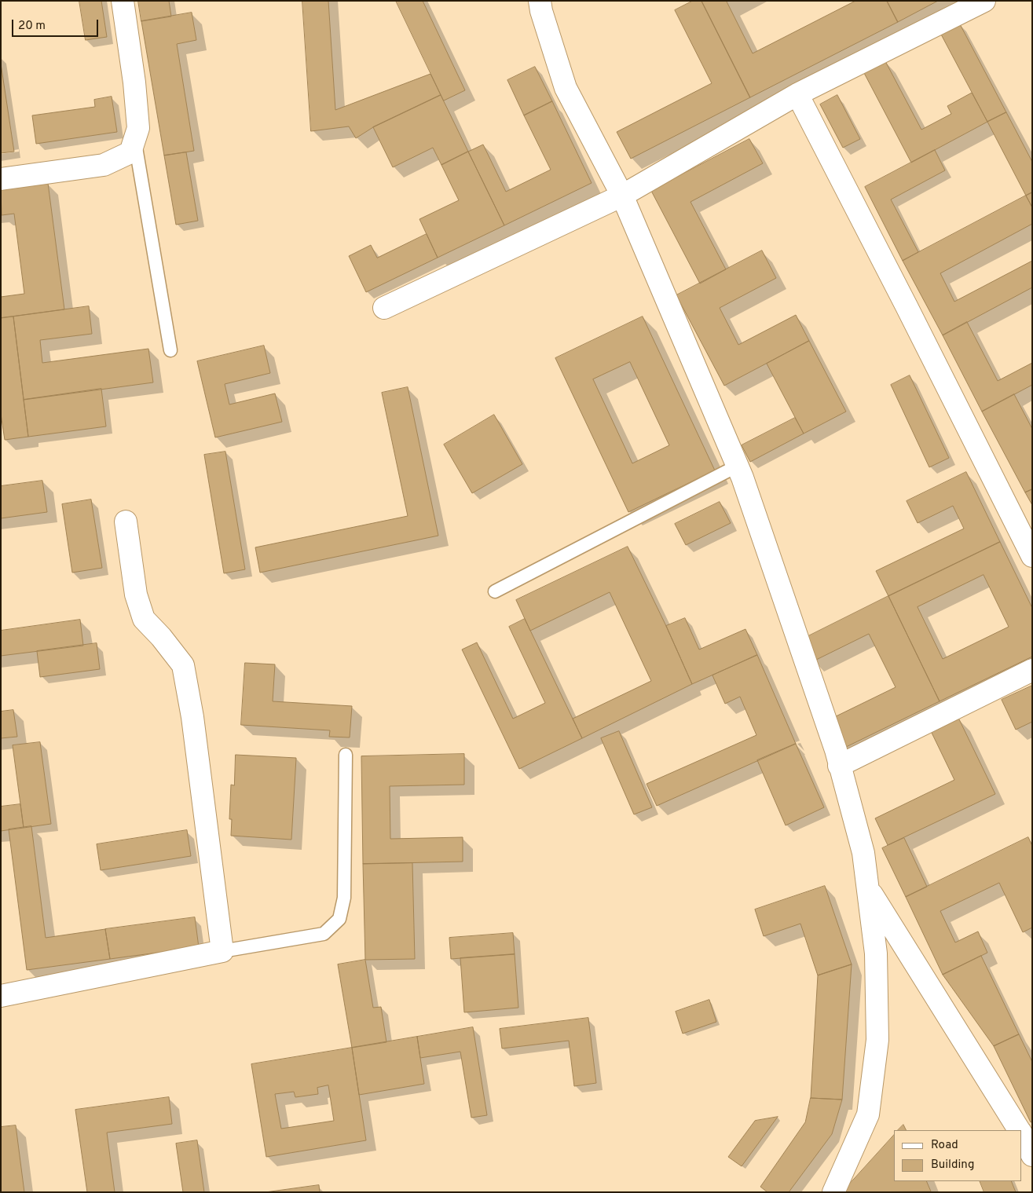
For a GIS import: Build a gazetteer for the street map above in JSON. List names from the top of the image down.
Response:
{
  "legend": ["Road", "Building"],
  "scale_bar": "20 m"
}
